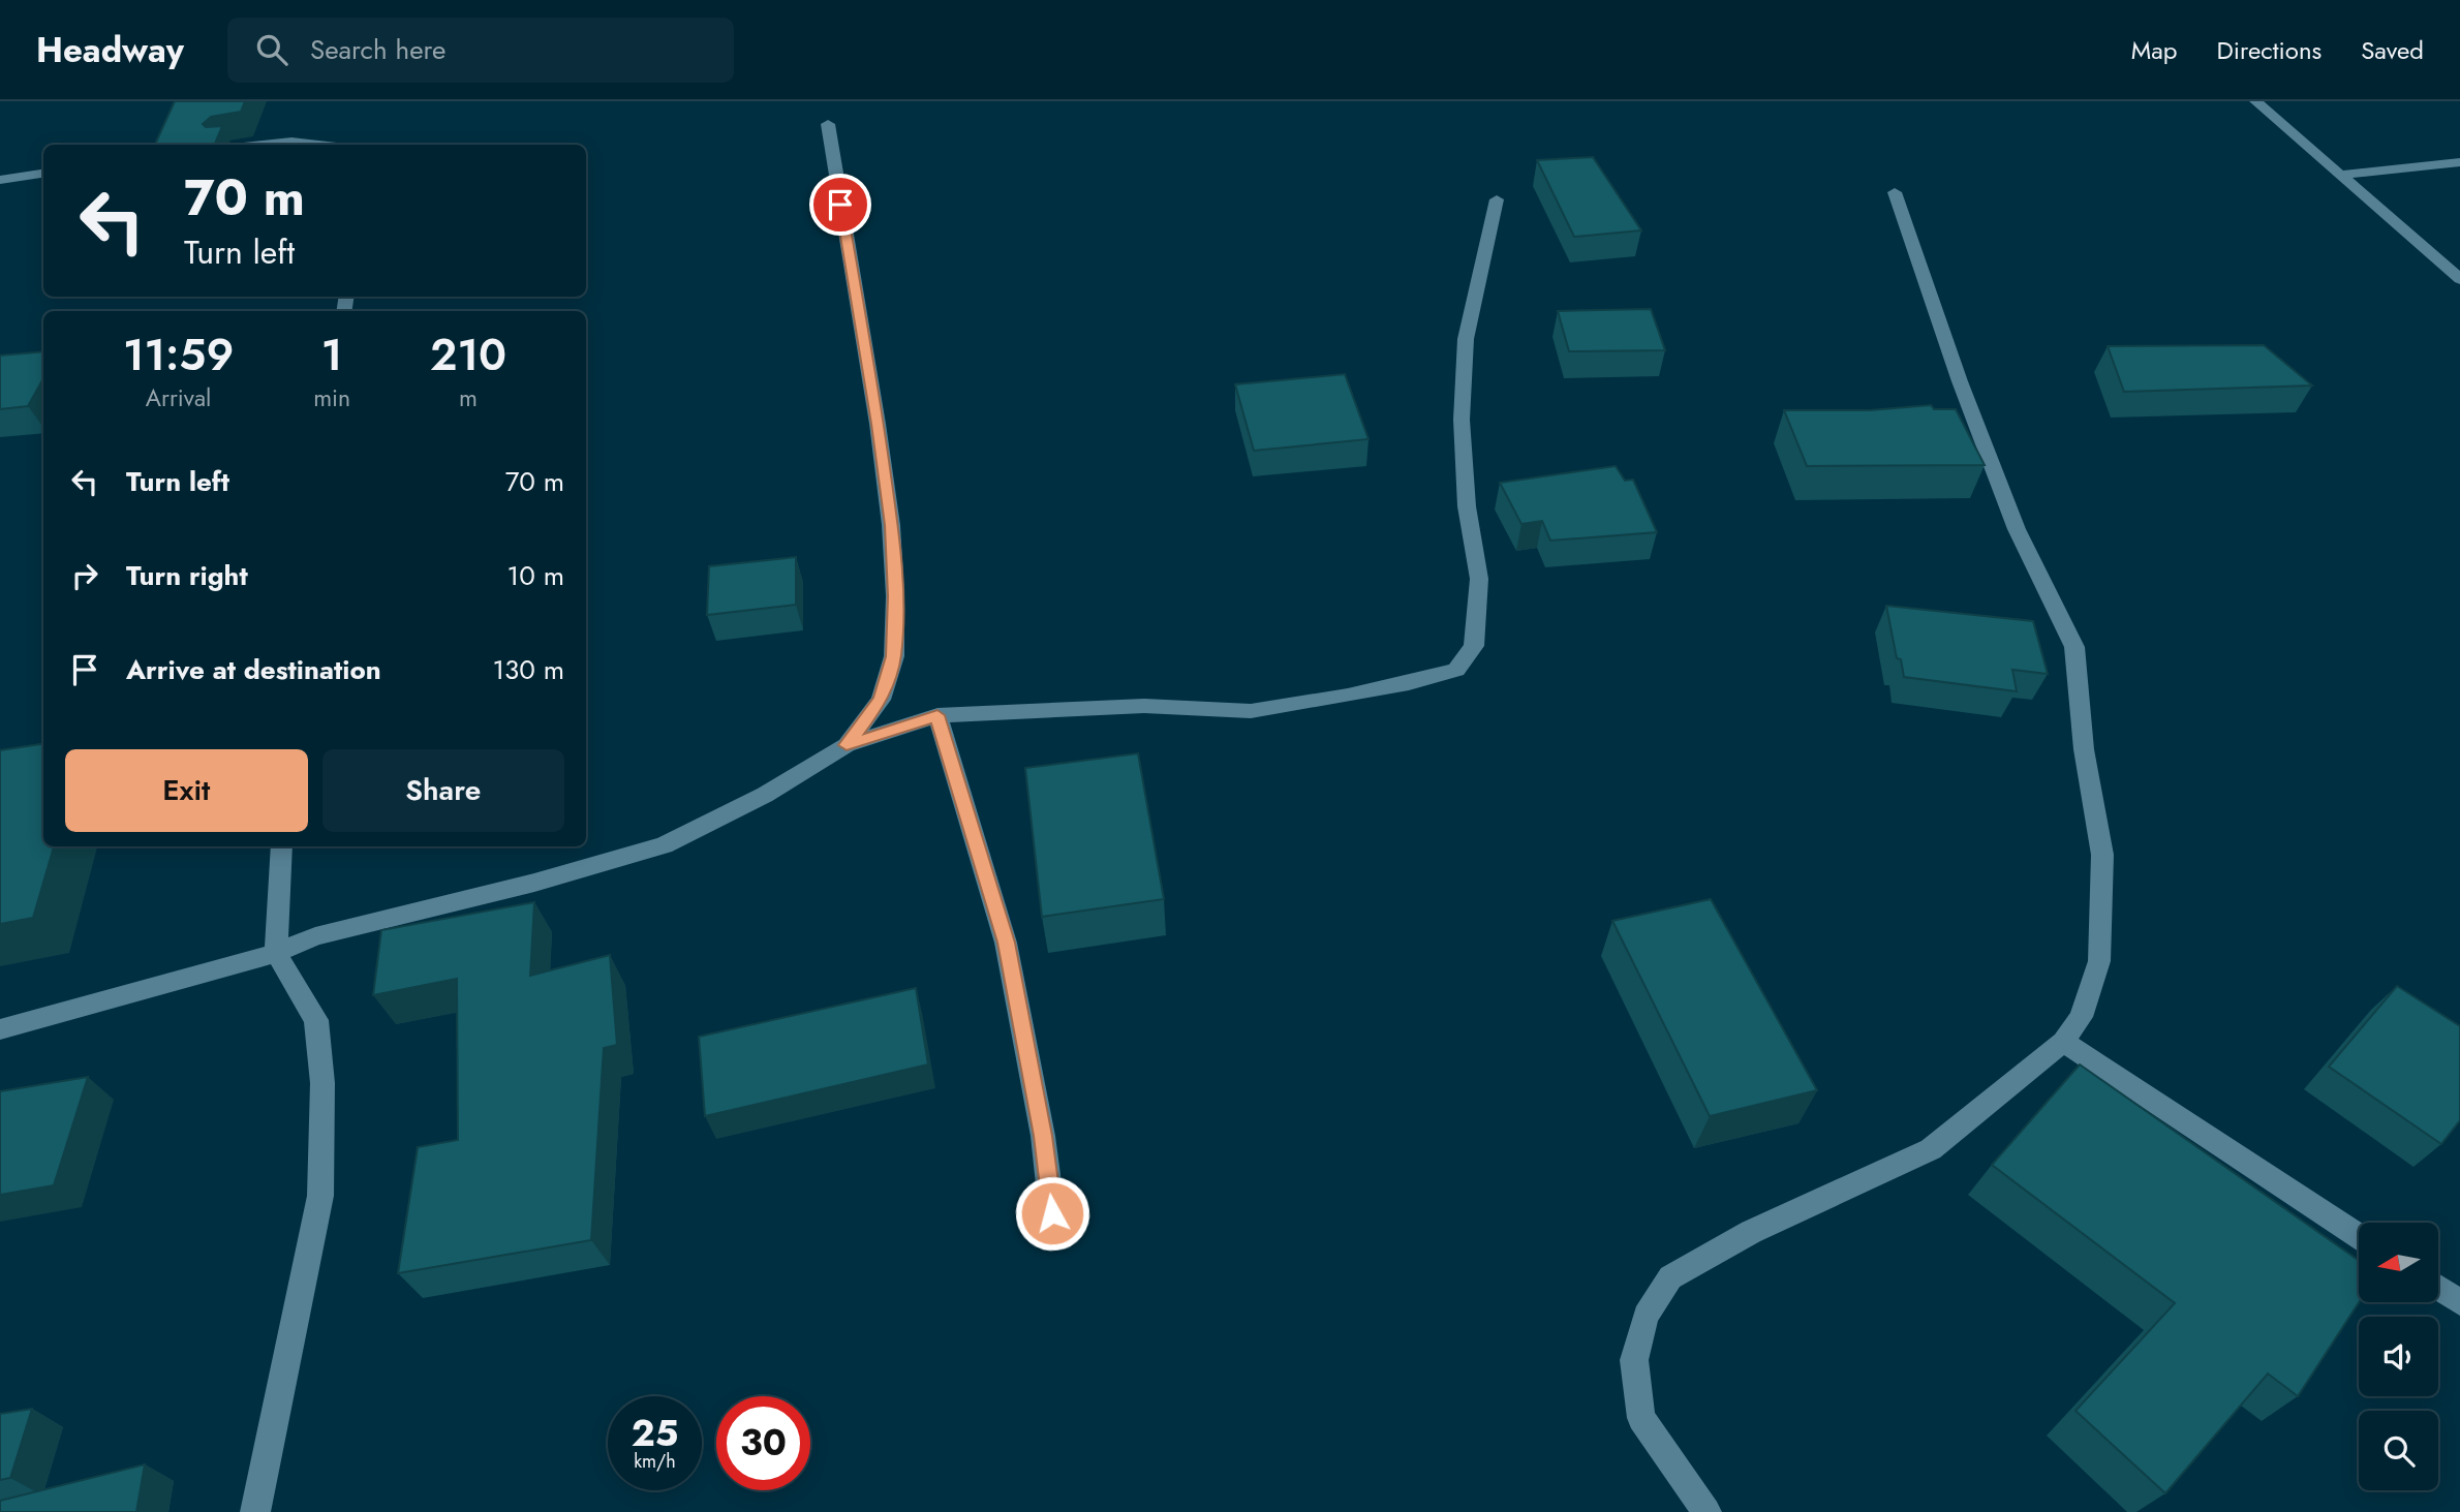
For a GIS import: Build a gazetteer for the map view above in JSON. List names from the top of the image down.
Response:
{
  "north": "left",
  "page": {
    "header": "Headway",
    "search": "Search here",
    "nav": ["Map", "Directions", "Saved"],
    "turn": ["70 m", "Turn left"],
    "eta": [
      "11:59",
      "Arrival",
      "1",
      "min",
      "210",
      "m"
    ],
    "list": [
      {
        "name": "Turn left",
        "value": "70 m"
      },
      {
        "name": "Turn right",
        "value": "10 m"
      },
      {
        "name": "Arrive at destination",
        "value": "130 m"
      }
    ],
    "buttons": ["Exit", "Share"],
    "speed": "25 km/h",
    "limit": "30"
  }
}
